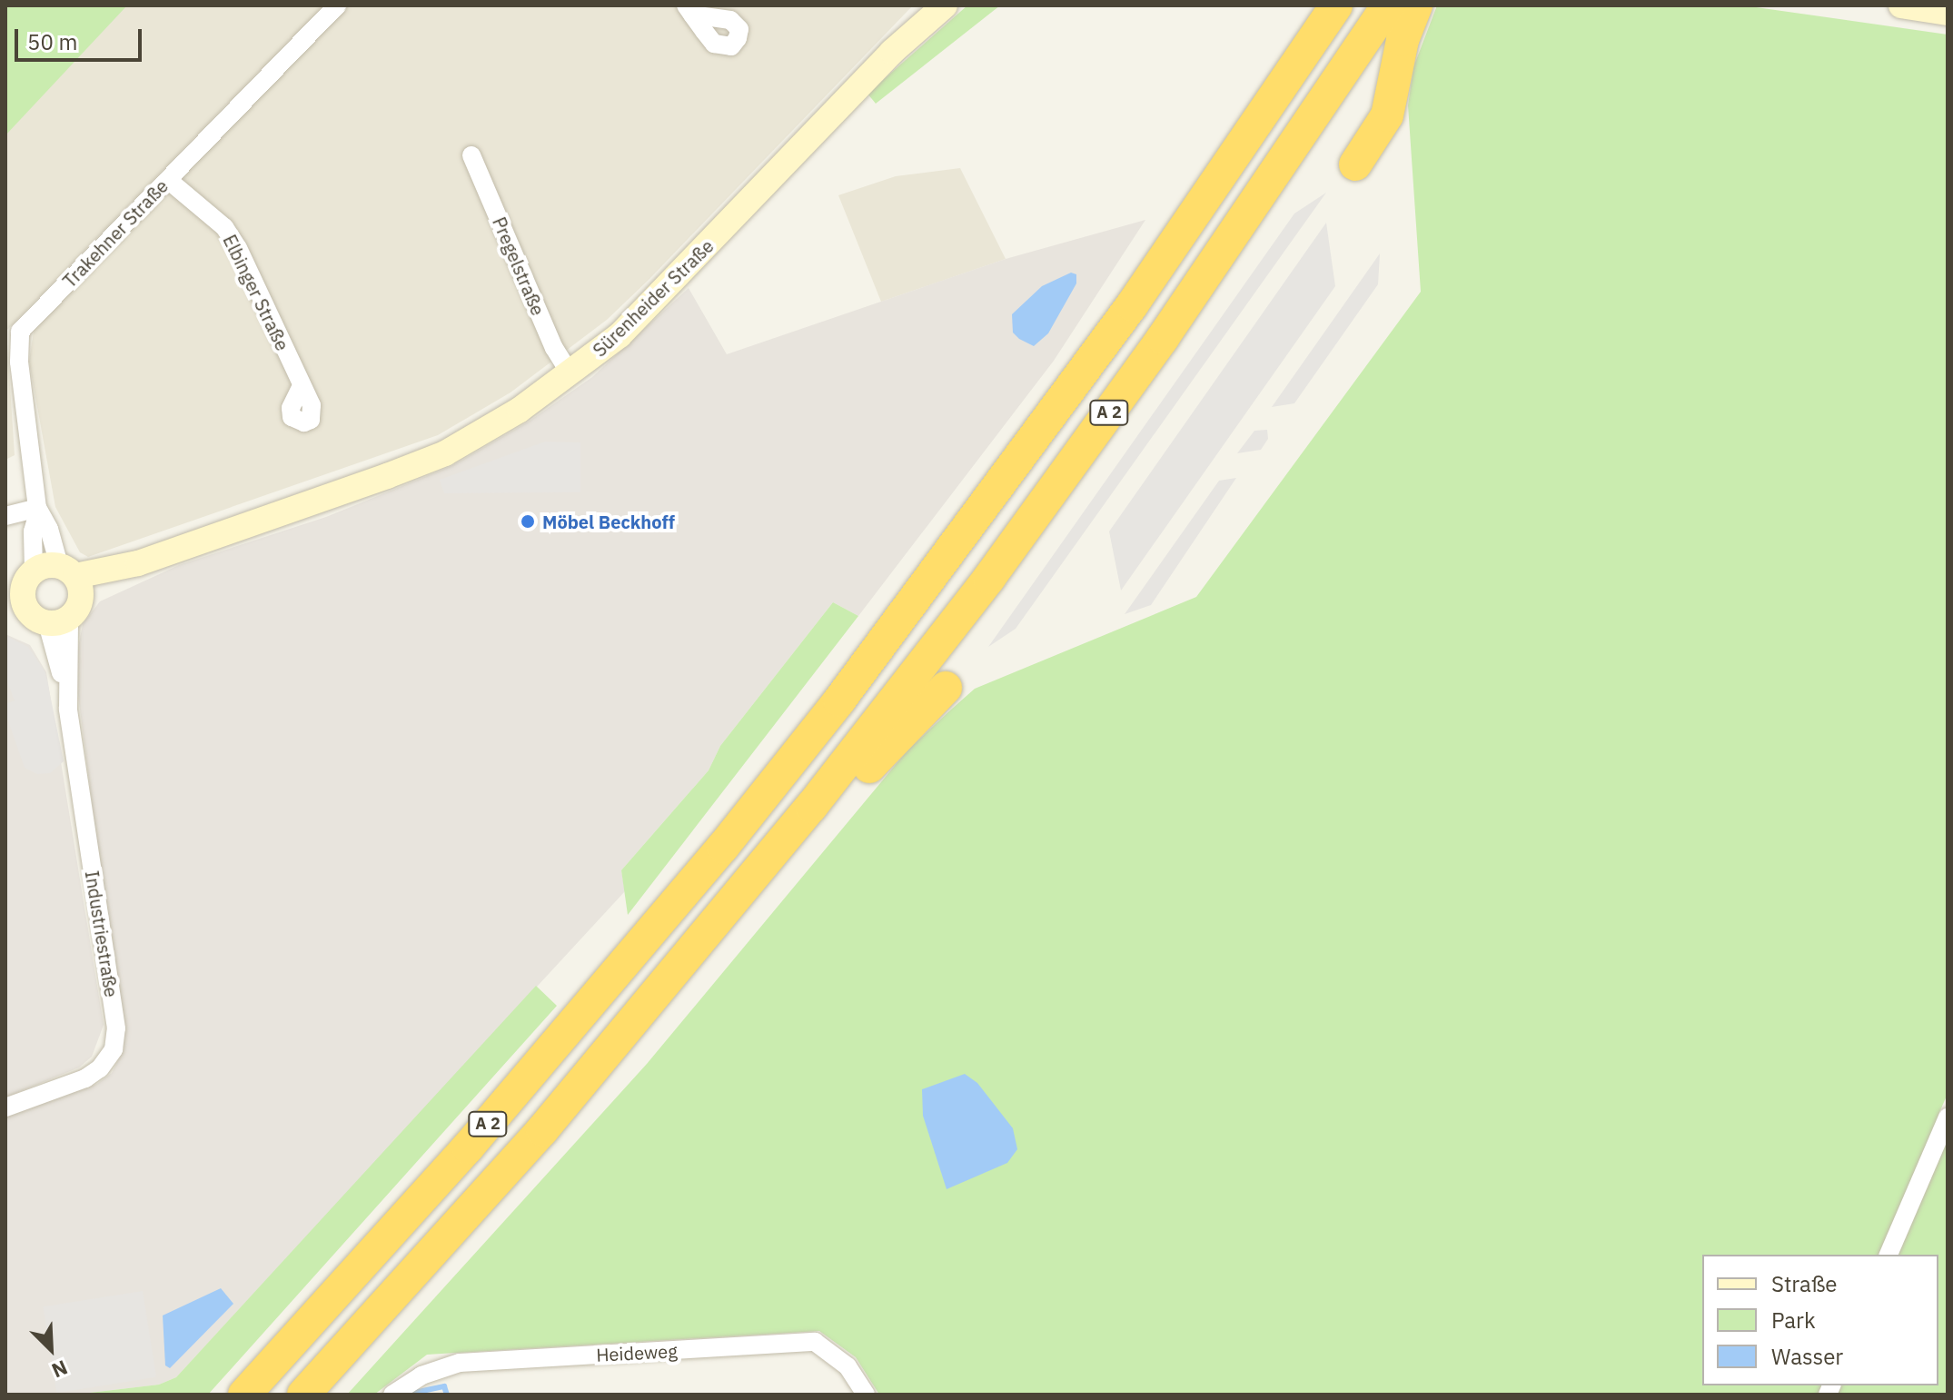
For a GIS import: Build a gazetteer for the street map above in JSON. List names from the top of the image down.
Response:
{
  "streets": {
    "highway": ["A 2"],
    "main road": ["Sürenheider Straße"],
    "street": [
      "Trakehner Straße",
      "Pregelstraße",
      "Elbinger Straße",
      "Industriestraße",
      "Heideweg"
    ]
  },
  "crossings": [
    ["Trakehner Straße", "Elbinger Straße"],
    ["Trakehner Straße", "Sürenheider Straße"],
    ["Trakehner Straße", "Industriestraße"],
    ["Pregelstraße", "Sürenheider Straße"],
    ["Sürenheider Straße", "Industriestraße"]
  ],
  "places": ["Möbel Beckhoff"],
  "legend": ["Straße", "Park", "Wasser"],
  "scale_bar": "50 m",
  "north": "bottom right"
}
